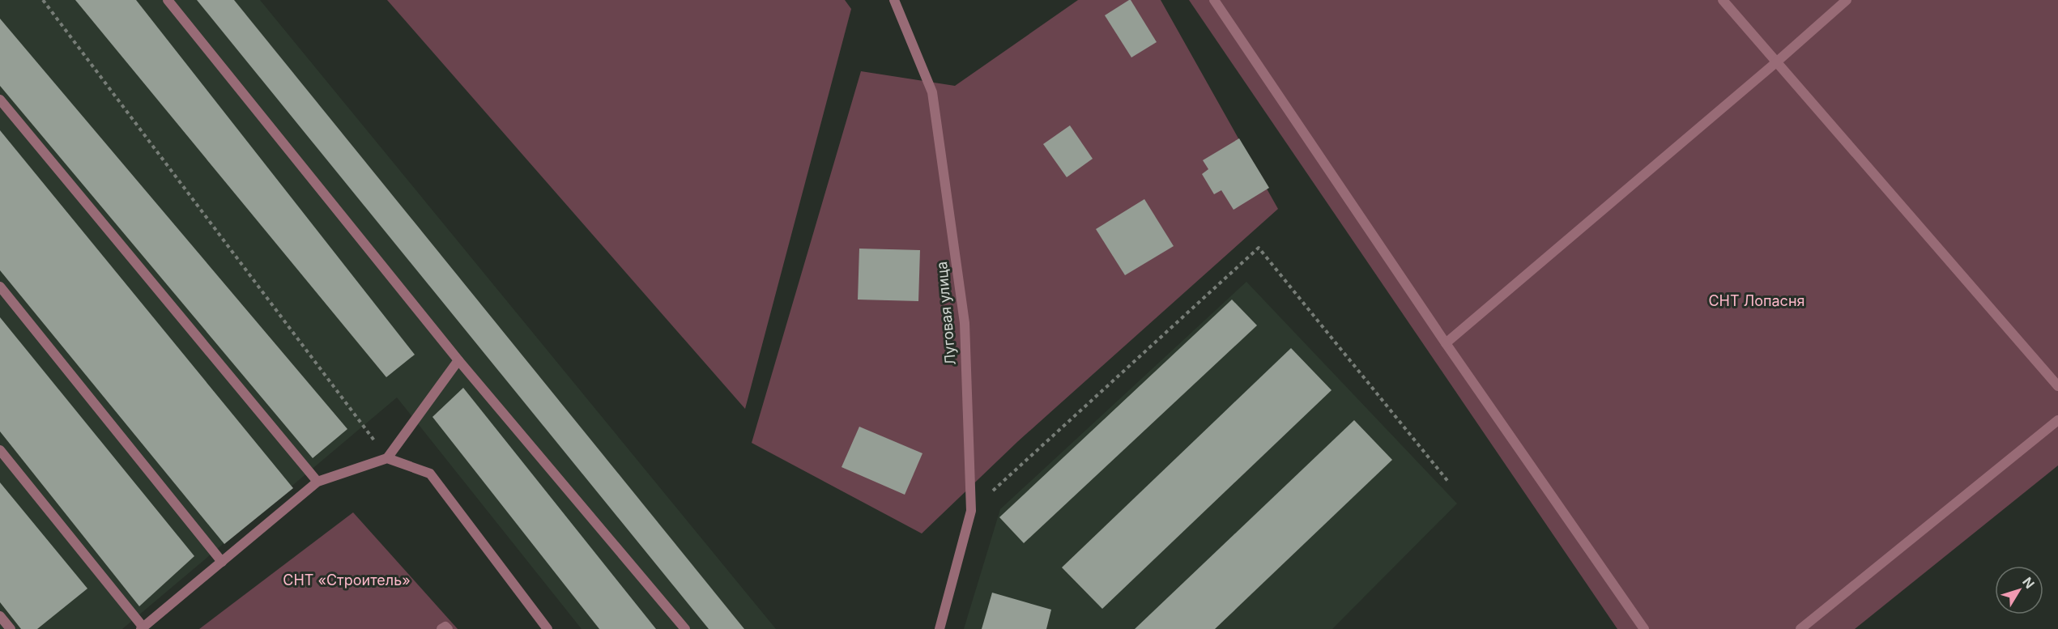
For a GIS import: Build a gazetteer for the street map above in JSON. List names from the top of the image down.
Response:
{
  "streets": {
    "street": ["Луговая улица"]
  },
  "parks": ["СНТ Лопасня", "СНТ «Строитель»"],
  "north": "top right"
}
